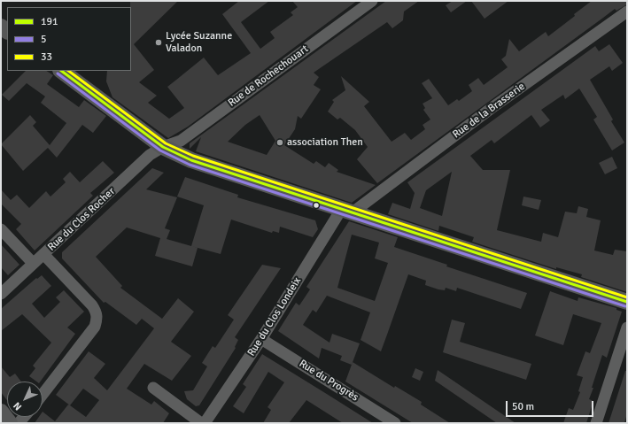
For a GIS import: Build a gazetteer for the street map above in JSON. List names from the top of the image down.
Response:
{
  "streets": {
    "street": [
      "Rue de Rochechouart",
      "Rue de la Brasserie",
      "Rue du Clos Rocher",
      "Rue du Clos Londeix",
      "Rue du Progrès"
    ]
  },
  "crossings": [
    ["Rue de Rochechouart", "Rue du Clos Rocher"],
    ["Rue de la Brasserie", "Rue du Clos Londeix"],
    ["Rue du Clos Londeix", "Rue du Progrès"]
  ],
  "places": ["Lycée Suzanne Valadon", "association Then"],
  "lines": ["transit line 191", "transit line 33", "transit line 5"],
  "legend": ["191", "5", "33"],
  "scale_bar": "50 m",
  "north": "bottom left"
}
